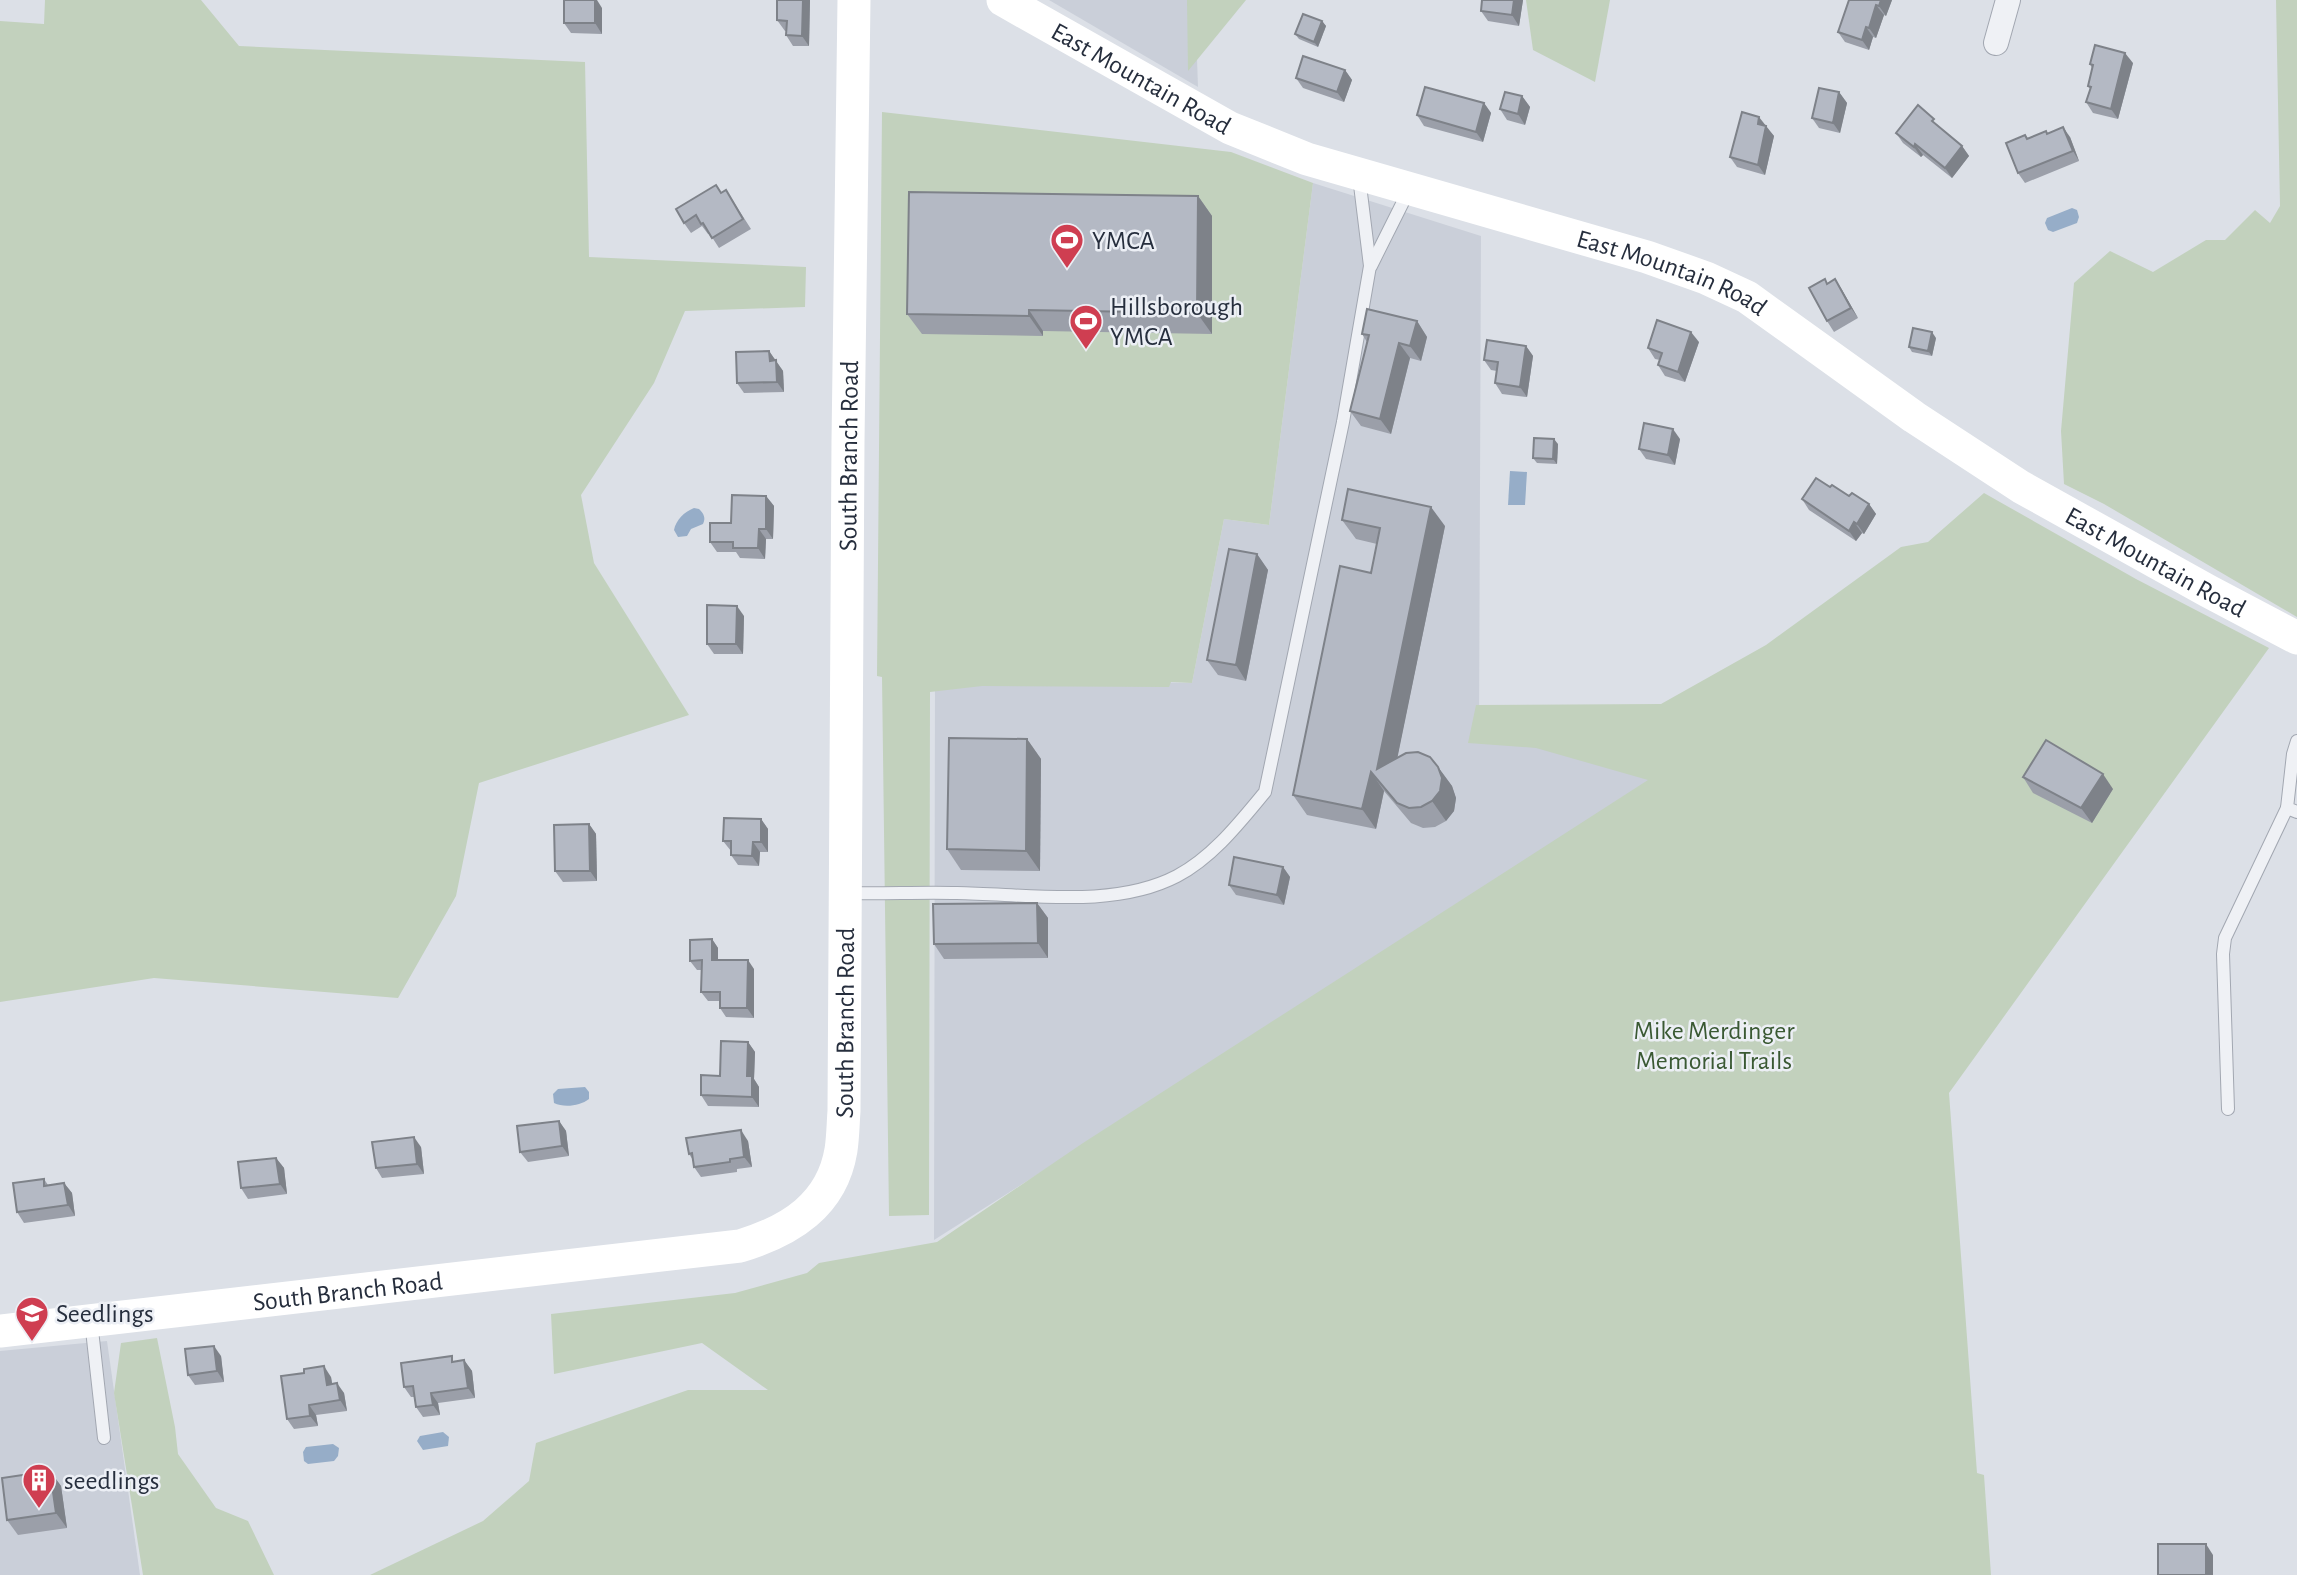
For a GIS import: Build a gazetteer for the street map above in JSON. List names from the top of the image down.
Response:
{
  "streets": {
    "street": ["East Mountain Road", "South Branch Road"]
  },
  "parks": ["Mike Merdinger Memorial Trails"],
  "places": {
    "sports": ["YMCA", "Hillsborough YMCA"],
    "school or university": ["Seedlings"],
    "building": ["seedlings"]
  }
}
